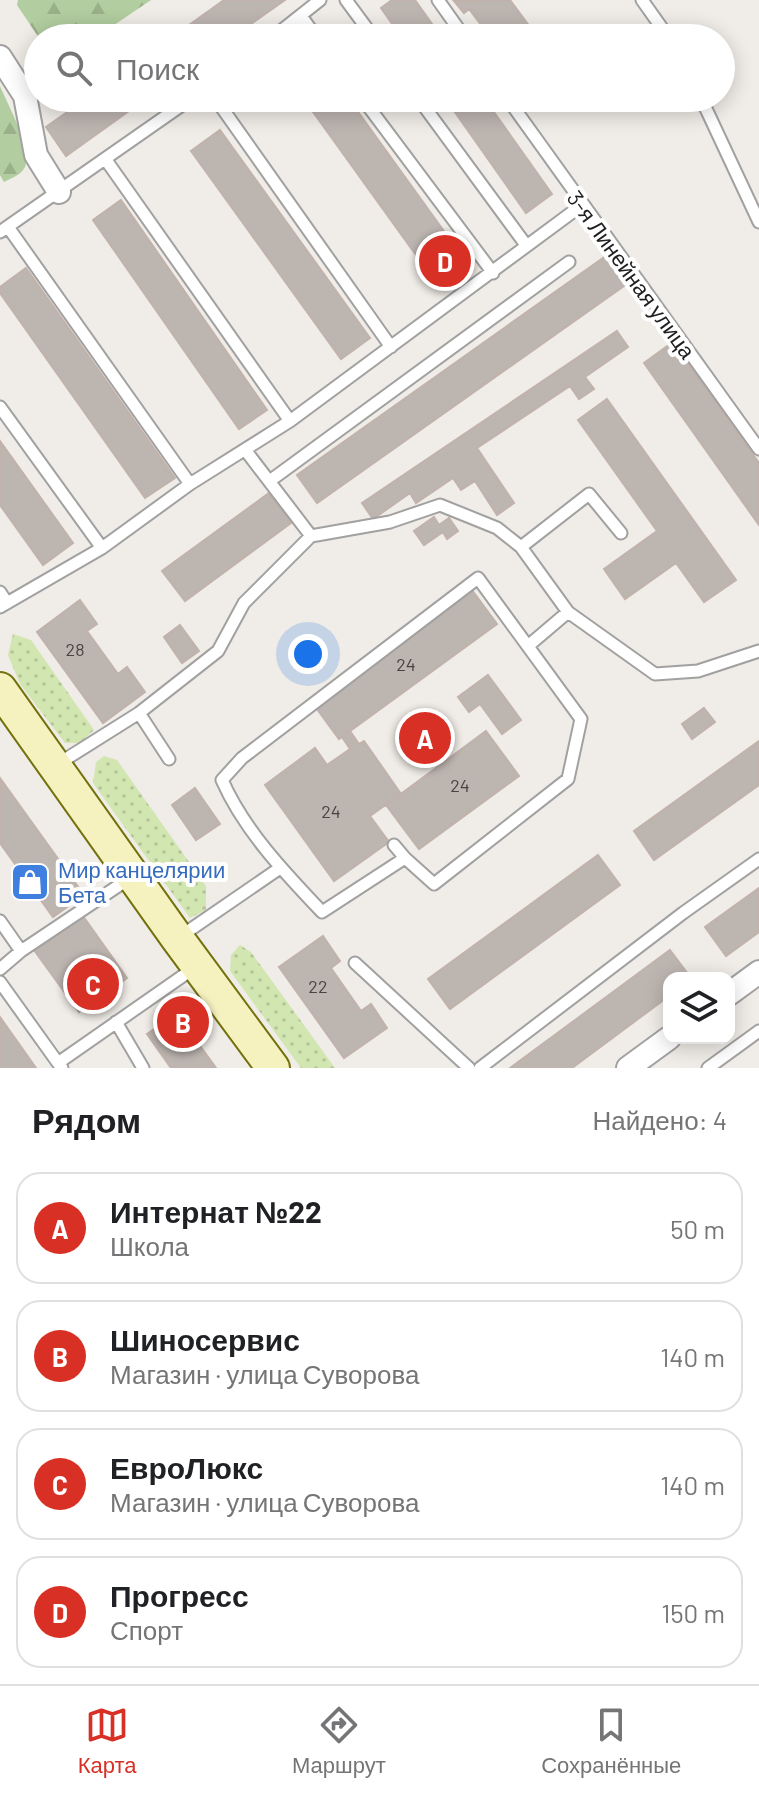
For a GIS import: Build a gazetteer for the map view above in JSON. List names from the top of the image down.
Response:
{
  "streets": {
    "lane": ["3-я Линейная улица"]
  },
  "places": {
    "shop": ["Мир канцелярии Бета"]
  },
  "house_numbers": [
    "28",
    "24",
    "24",
    "24",
    "22"
  ],
  "page": {
    "search": "Поиск",
    "pins": [
      "D",
      "A",
      "C",
      "B"
    ],
    "heading": ["Рядом", "Найдено: 4"],
    "list": [
      {
        "mark": "A",
        "name": "Интернат №22",
        "note": "Школа",
        "value": "50 m"
      },
      {
        "mark": "B",
        "name": "Шиносервис",
        "note": "Магазин · улица Суворова",
        "value": "140 m"
      },
      {
        "mark": "C",
        "name": "ЕвроЛюкс",
        "note": "Магазин · улица Суворова",
        "value": "140 m"
      },
      {
        "mark": "D",
        "name": "Прогресс",
        "note": "Спорт",
        "value": "150 m"
      }
    ],
    "nav": ["Карта", "Маршрут", "Сохранённые"]
  }
}
